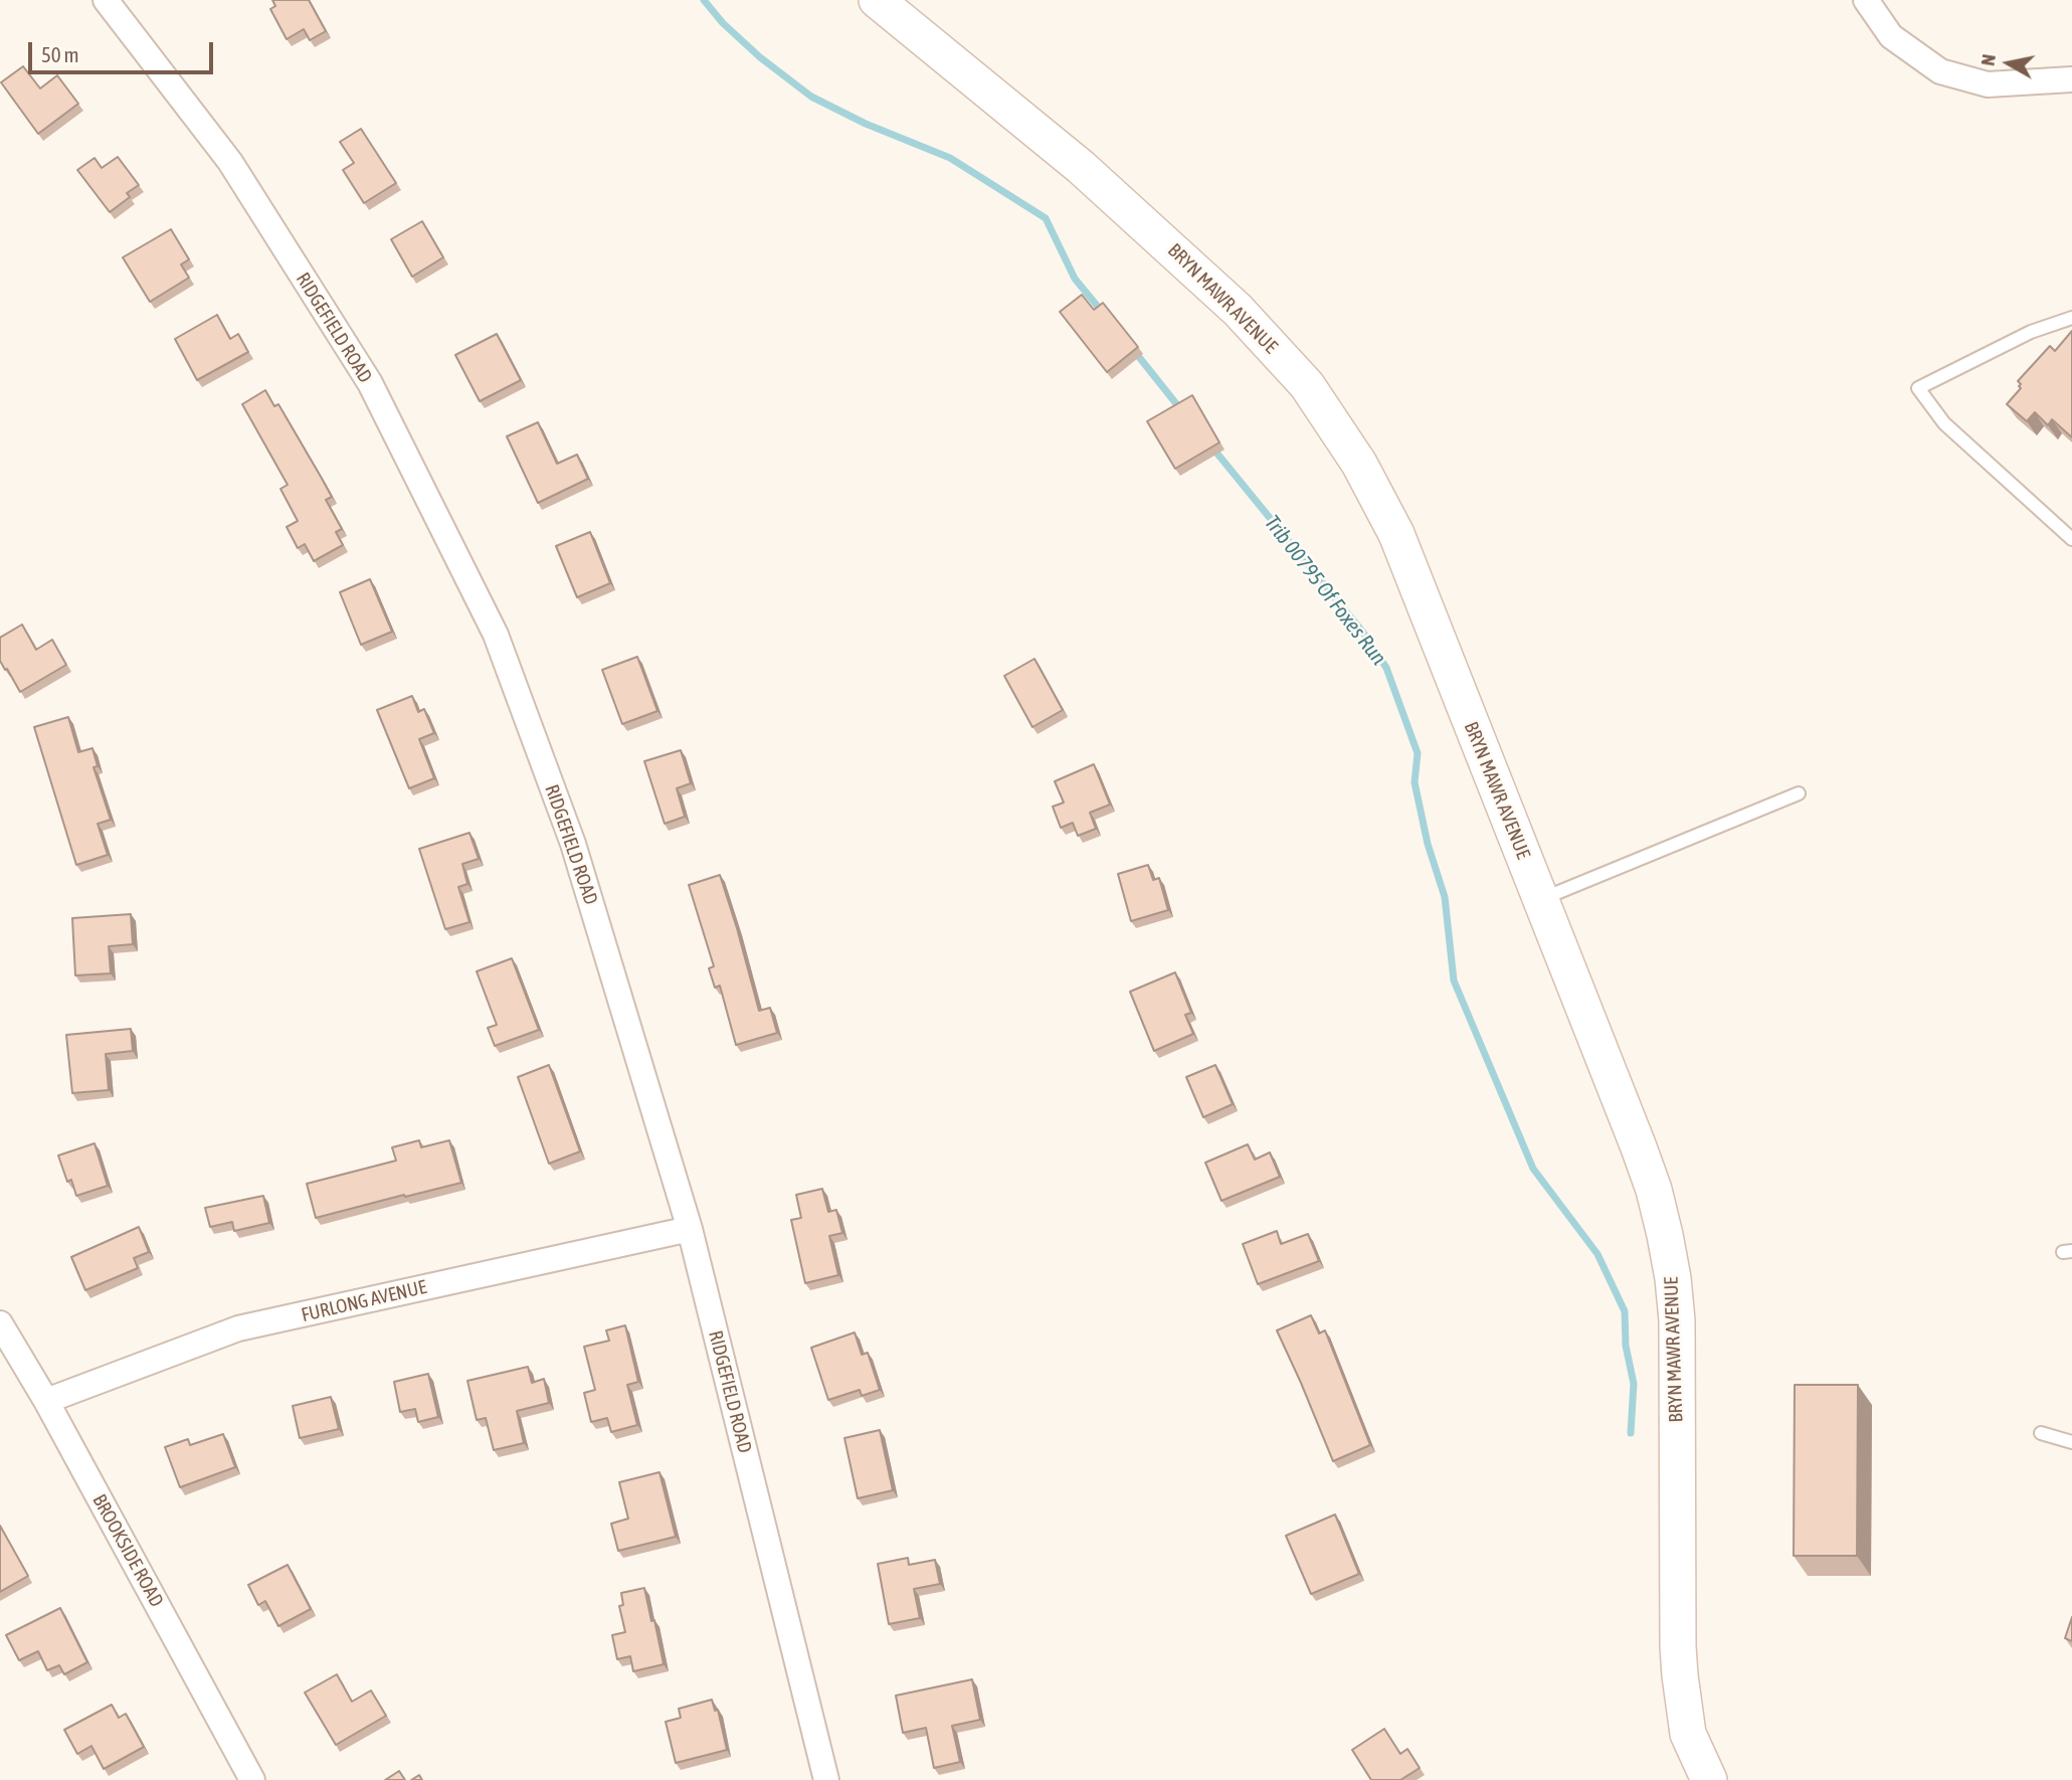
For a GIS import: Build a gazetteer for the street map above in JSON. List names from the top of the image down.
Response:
{
  "streets": {
    "main road": ["BRYN MAWR AVENUE"],
    "street": ["RIDGEFIELD ROAD", "FURLONG AVENUE", "BROOKSIDE ROAD"]
  },
  "crossings": [
    ["RIDGEFIELD ROAD", "FURLONG AVENUE"],
    ["FURLONG AVENUE", "BROOKSIDE ROAD"]
  ],
  "water": ["Trib 00795 Of Foxes Run"],
  "scale_bar": "50 m",
  "north": "left"
}
